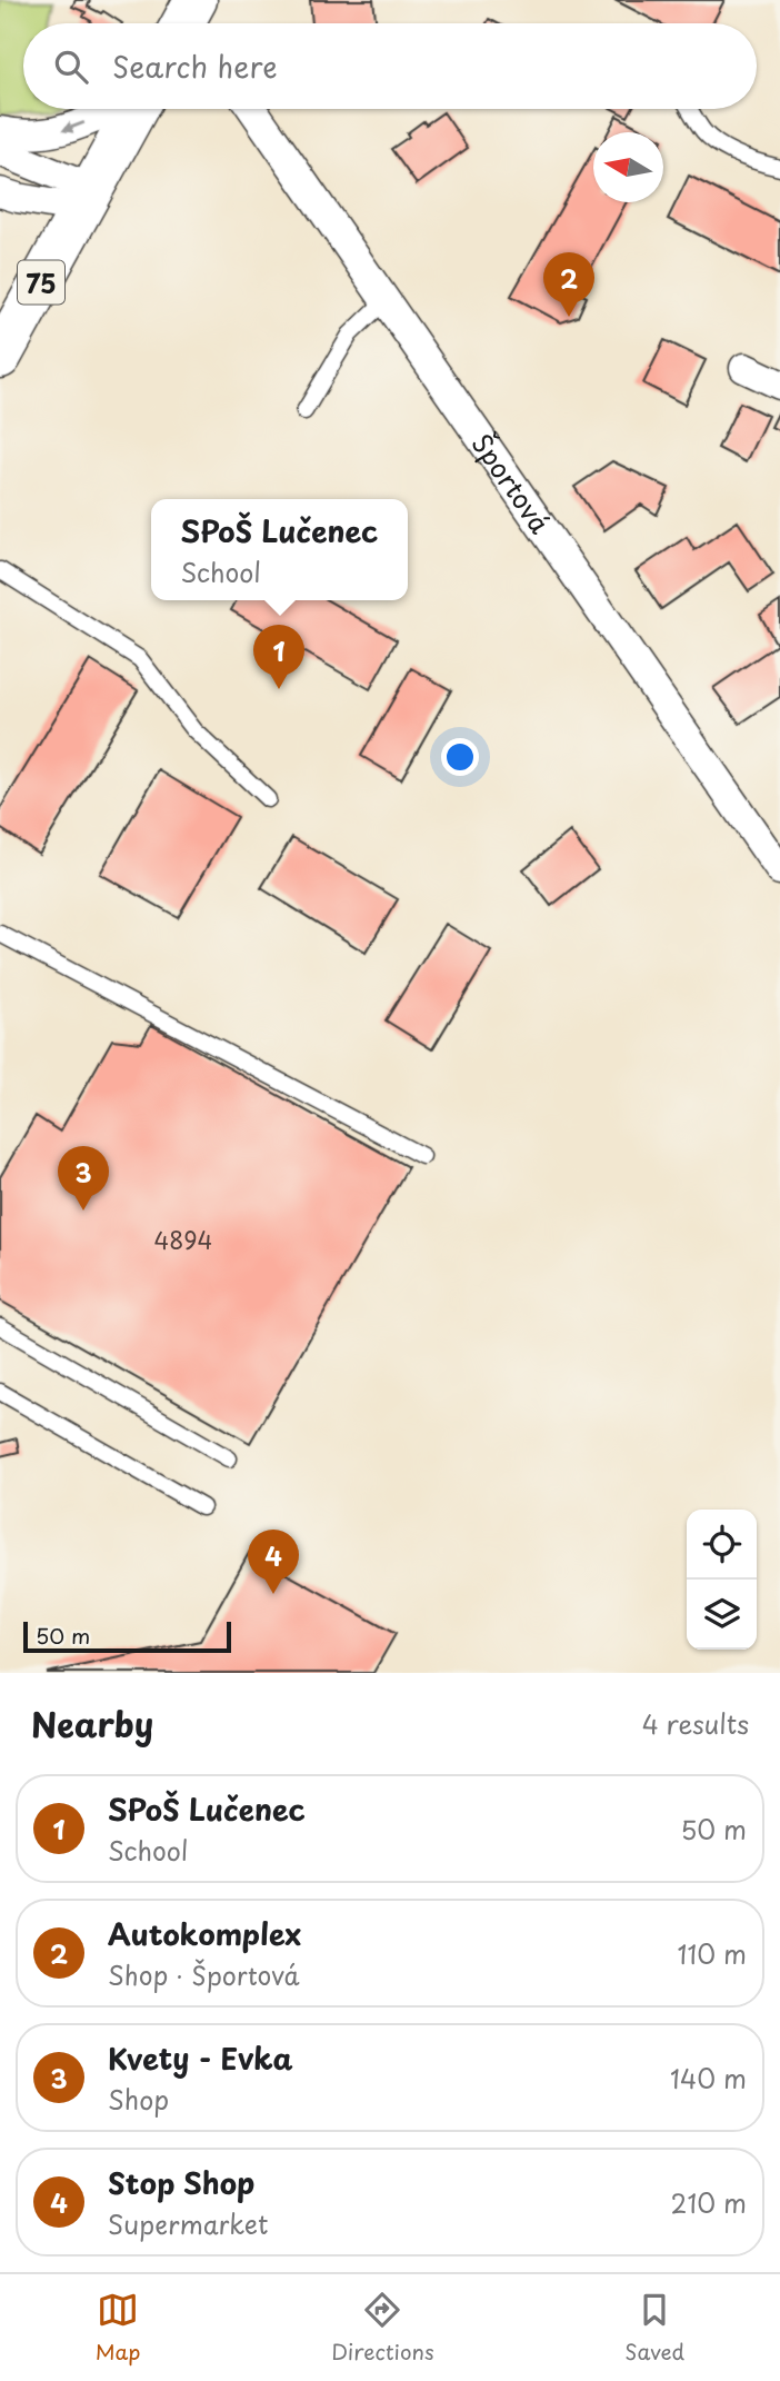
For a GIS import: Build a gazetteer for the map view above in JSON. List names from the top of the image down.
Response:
{
  "streets": {
    "main road": ["75"],
    "street": ["Športová"]
  },
  "house_numbers": ["4894"],
  "scale_bar": "50 m",
  "north": "left",
  "page": {
    "search": "Search here",
    "pins": [
      "2",
      "1",
      "3",
      "4"
    ],
    "popup": ["SPoŠ Lučenec", "School"],
    "scale": "50 m",
    "heading": ["Nearby", "4 results"],
    "list": [
      {
        "mark": "1",
        "name": "SPoŠ Lučenec",
        "note": "School",
        "value": "50 m"
      },
      {
        "mark": "2",
        "name": "Autokomplex",
        "note": "Shop · Športová",
        "value": "110 m"
      },
      {
        "mark": "3",
        "name": "Kvety - Evka",
        "note": "Shop",
        "value": "140 m"
      },
      {
        "mark": "4",
        "name": "Stop Shop",
        "note": "Supermarket",
        "value": "210 m"
      }
    ],
    "nav": ["Map", "Directions", "Saved"]
  }
}
